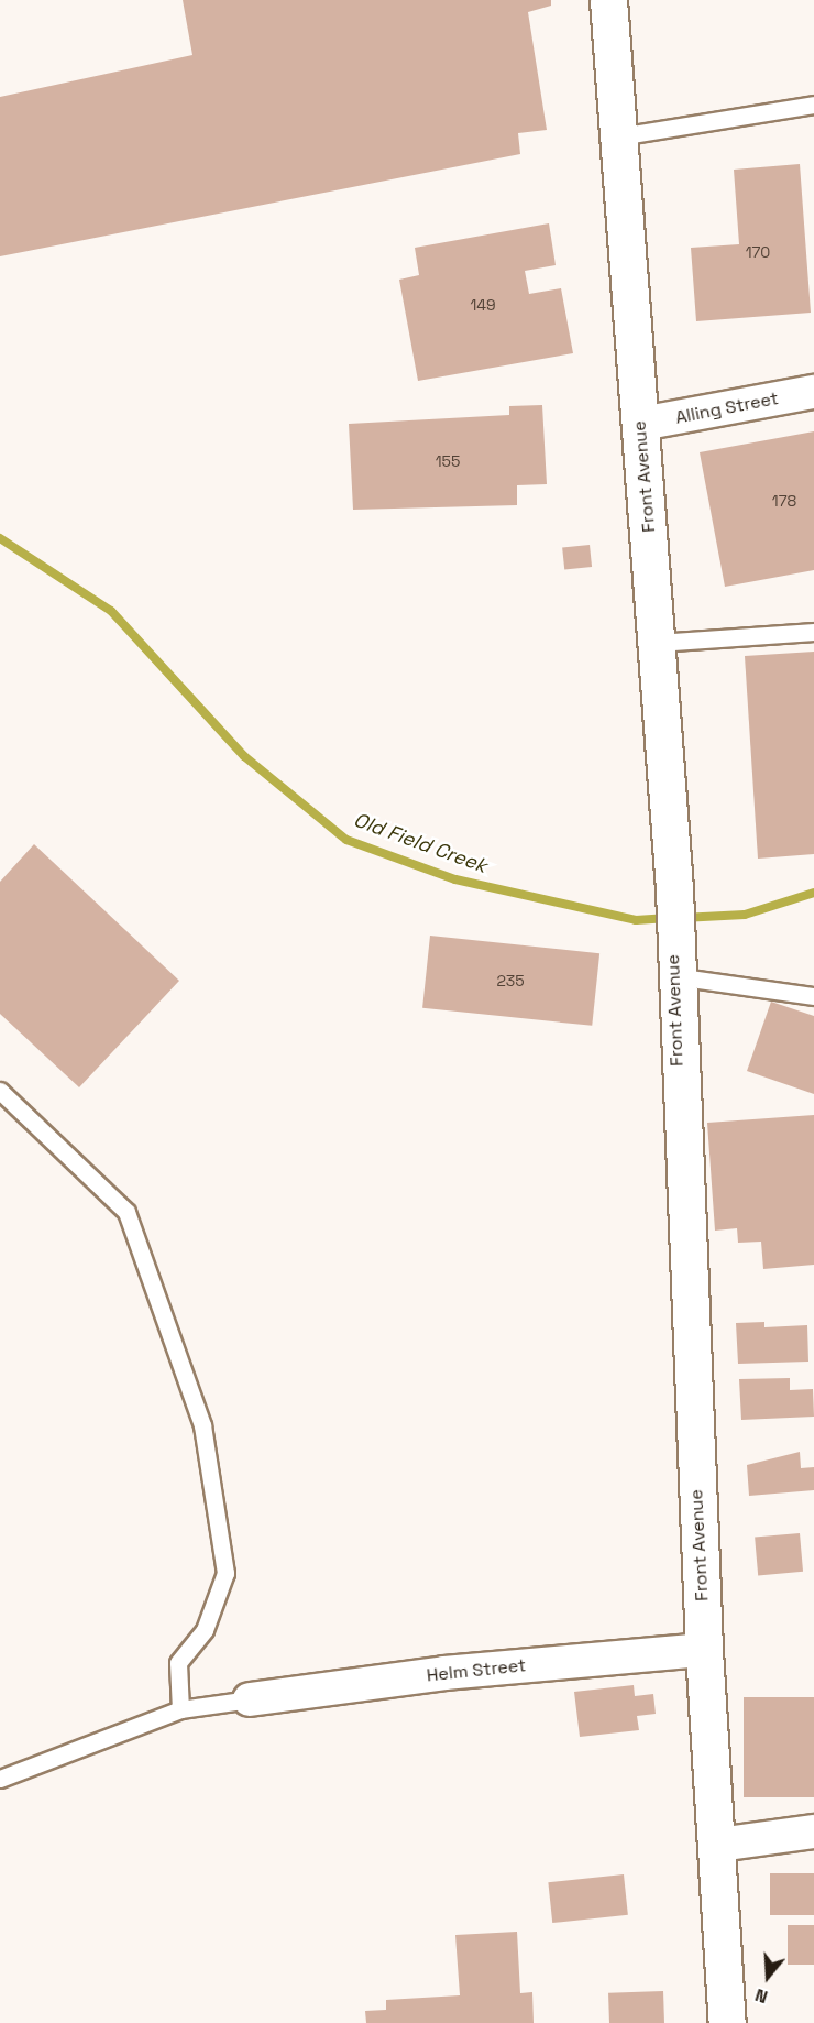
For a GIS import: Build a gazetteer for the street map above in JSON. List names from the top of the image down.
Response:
{
  "streets": {
    "street": ["Alling Street", "Front Avenue", "Helm Street"]
  },
  "crossings": [
    ["Alling Street", "Front Avenue"],
    ["Front Avenue", "Helm Street"]
  ],
  "water": ["Old Field Creek"],
  "house_numbers": [
    "170",
    "149",
    "155",
    "178",
    "235"
  ],
  "north": "bottom"
}
